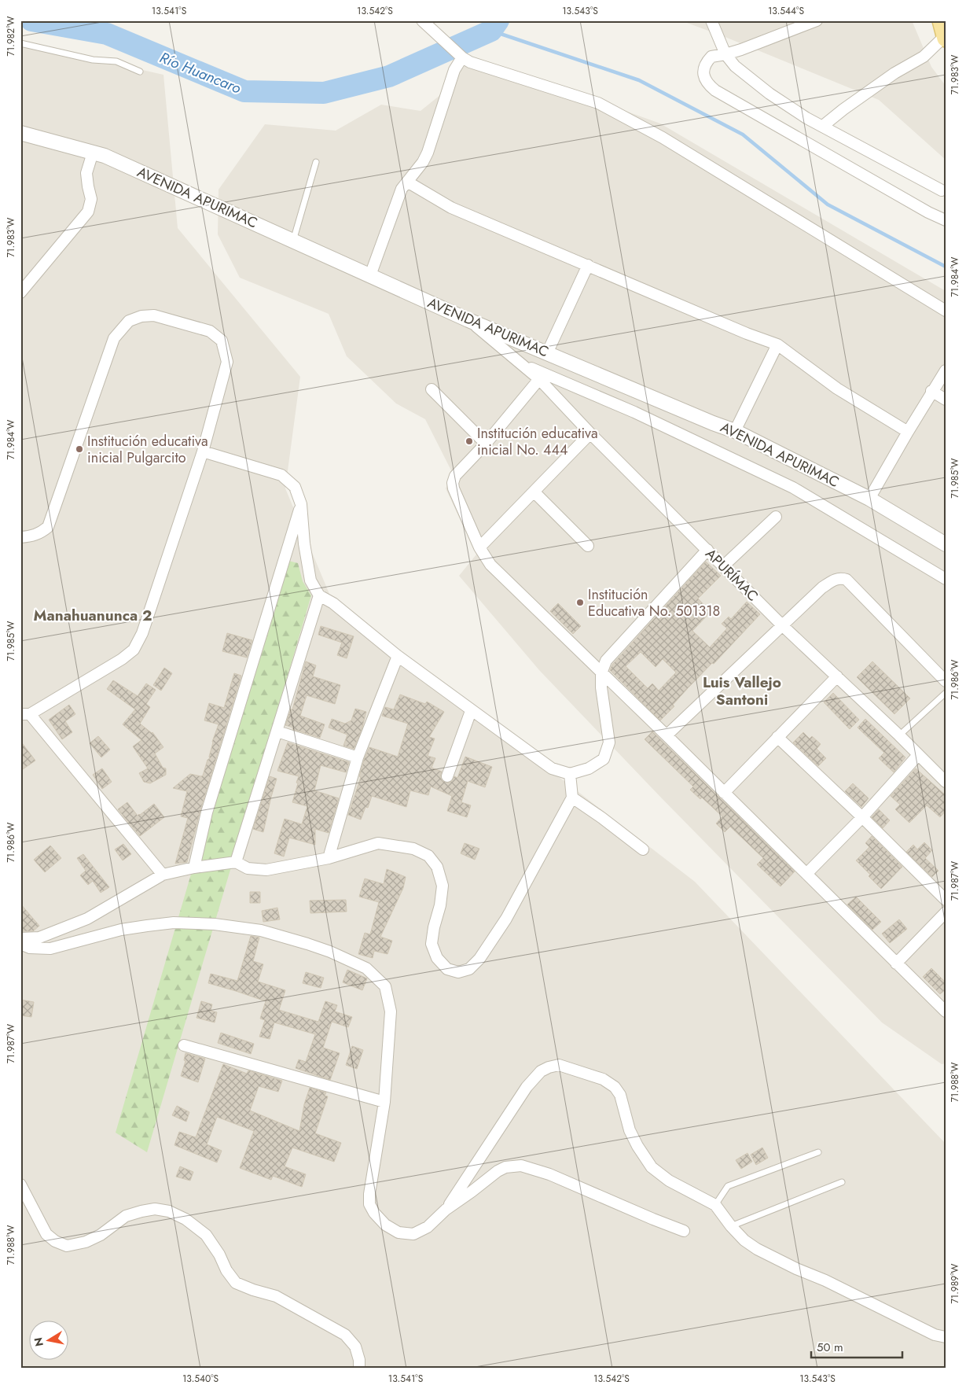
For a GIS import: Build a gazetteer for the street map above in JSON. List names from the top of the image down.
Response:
{
  "streets": {
    "street": ["AVENIDA APURIMAC", "APURÍMAC"]
  },
  "crossings": [
    ["AVENIDA APURIMAC", "APURÍMAC"]
  ],
  "districts": ["Manahuanunca 2", "Luis Vallejo Santoni"],
  "water": ["Río Huancaro"],
  "places": ["Institución educativa inicial No. 444", "Institución educativa inicial Pulgarcito", "Institución Educativa No. 501318"],
  "scale_bar": "50 m",
  "north": "left",
  "coordinates": [
    "13.541°S",
    "13.542°S",
    "13.543°S",
    "13.544°S",
    "71.982°W",
    "71.983°W",
    "71.984°W",
    "71.985°W",
    "71.986°W",
    "71.987°W",
    "71.988°W",
    "71.989°W",
    "13.540°S"
  ]
}
